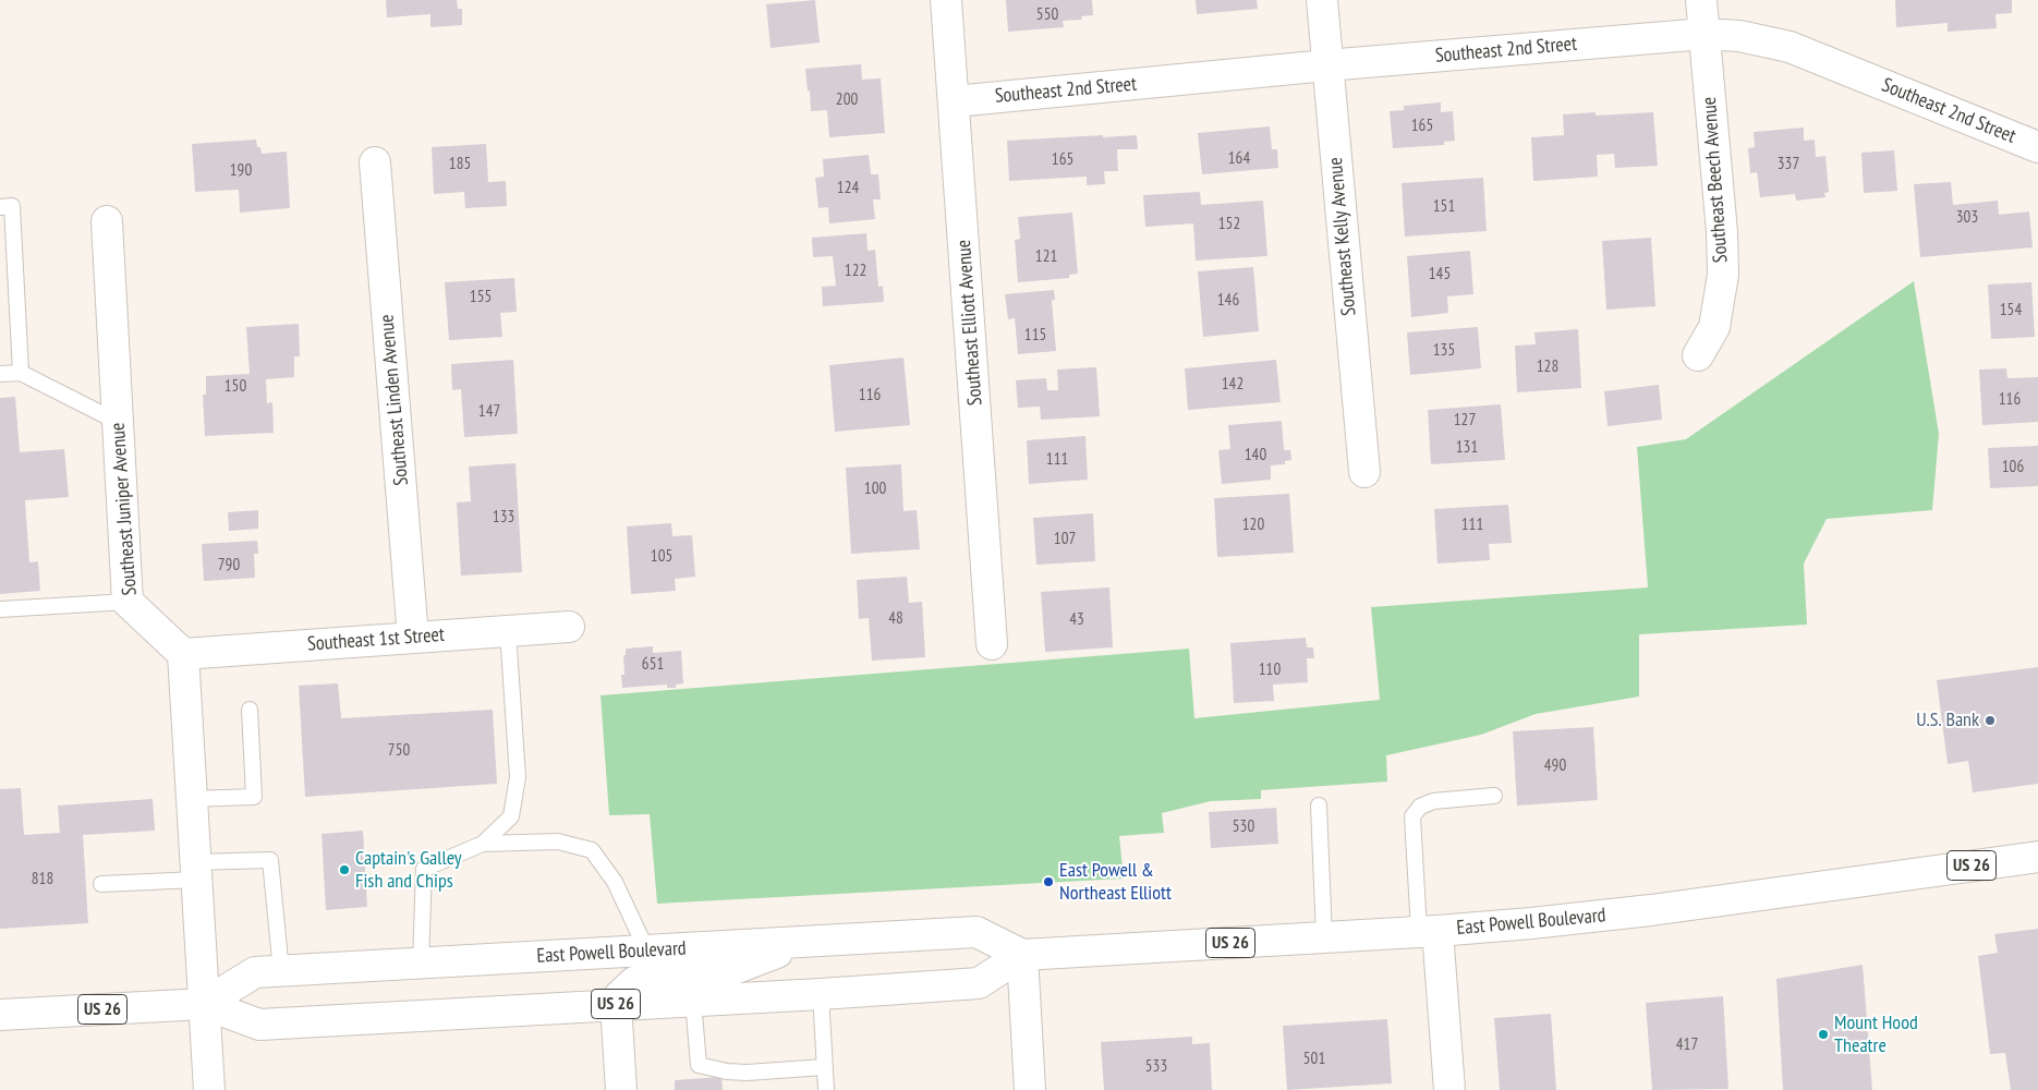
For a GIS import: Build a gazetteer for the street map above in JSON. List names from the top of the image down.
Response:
{
  "streets": {
    "street": [
      "Southeast 2nd Street",
      "Southeast Beech Avenue",
      "Southeast Kelly Avenue",
      "Southeast Elliott Avenue",
      "Southeast Linden Avenue",
      "Southeast Juniper Avenue",
      "Southeast 1st Street",
      "US 26",
      "East Powell Boulevard"
    ]
  },
  "crossings": [
    ["Southeast 2nd Street", "Southeast Beech Avenue"],
    ["Southeast 2nd Street", "Southeast Kelly Avenue"],
    ["Southeast 2nd Street", "Southeast Elliott Avenue"],
    ["Southeast Linden Avenue", "Southeast 1st Street"],
    ["Southeast Juniper Avenue", "Southeast 1st Street"]
  ],
  "places": [
    "U.S. Bank",
    "Captain's Galley Fish and Chips",
    "East Powell & Northeast Elliott",
    "Mount Hood Theatre"
  ],
  "house_numbers": [
    "550",
    "200",
    "165",
    "164",
    "165",
    "185",
    "337",
    "190",
    "124",
    "151",
    "303",
    "152",
    "121",
    "122",
    "145",
    "155",
    "146",
    "154",
    "115",
    "135",
    "128",
    "142",
    "150",
    "116",
    "116",
    "147",
    "127",
    "131",
    "140",
    "111",
    "106",
    "100",
    "133",
    "120",
    "111",
    "107",
    "105",
    "790",
    "48",
    "43",
    "651",
    "110",
    "750",
    "490",
    "530",
    "818",
    "417",
    "501",
    "533"
  ]
}
